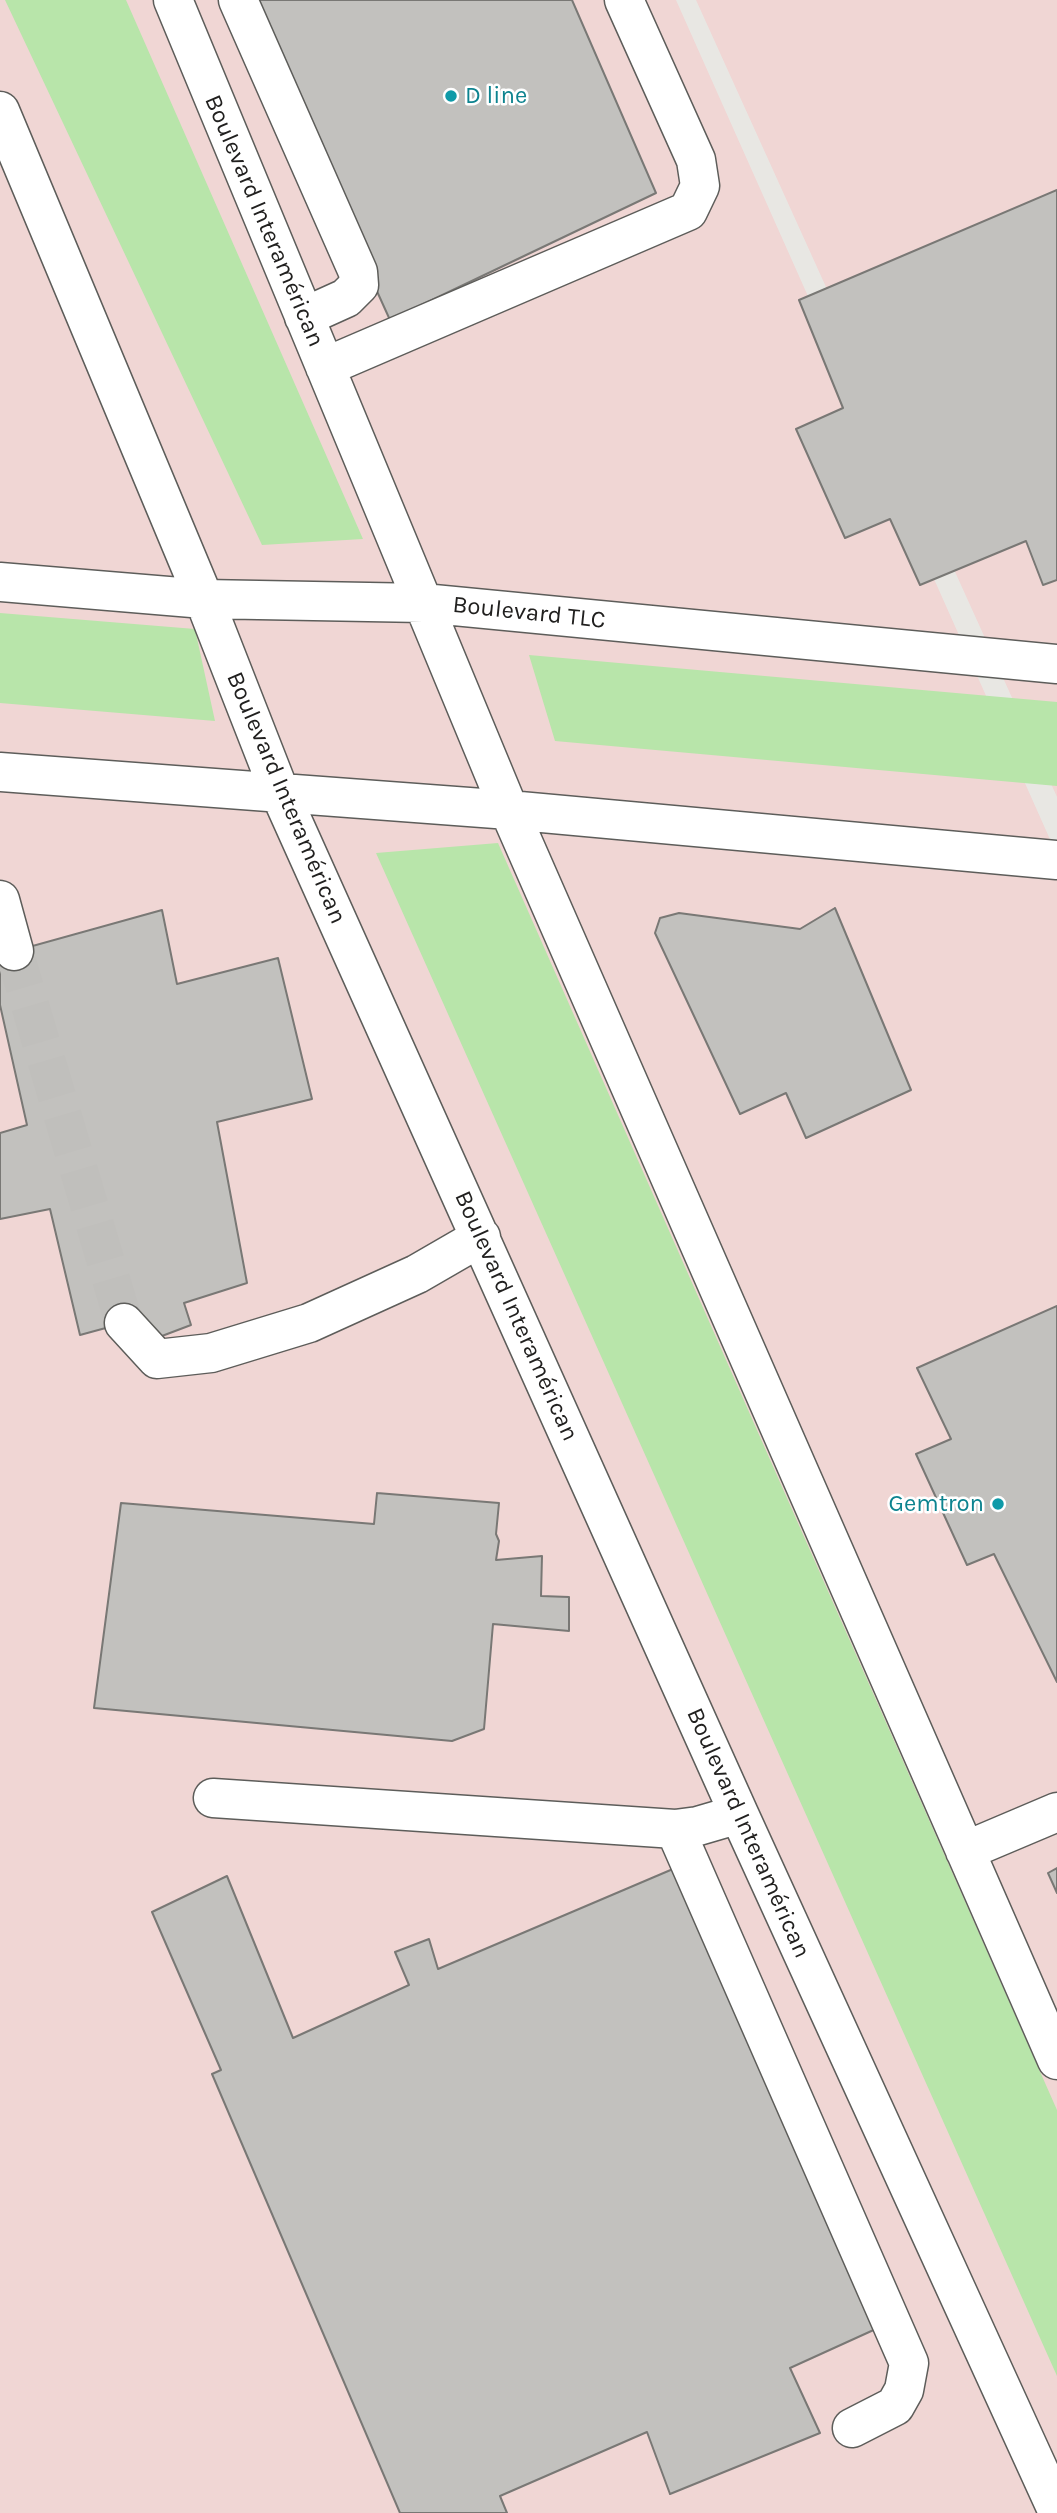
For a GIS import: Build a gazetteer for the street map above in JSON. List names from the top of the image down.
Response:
{
  "streets": {
    "street": ["Boulevard Interamérican", "Boulevard TLC"]
  },
  "crossings": [
    ["Boulevard Interamérican", "Boulevard TLC"]
  ],
  "places": ["D line", "Gemtron"]
}
